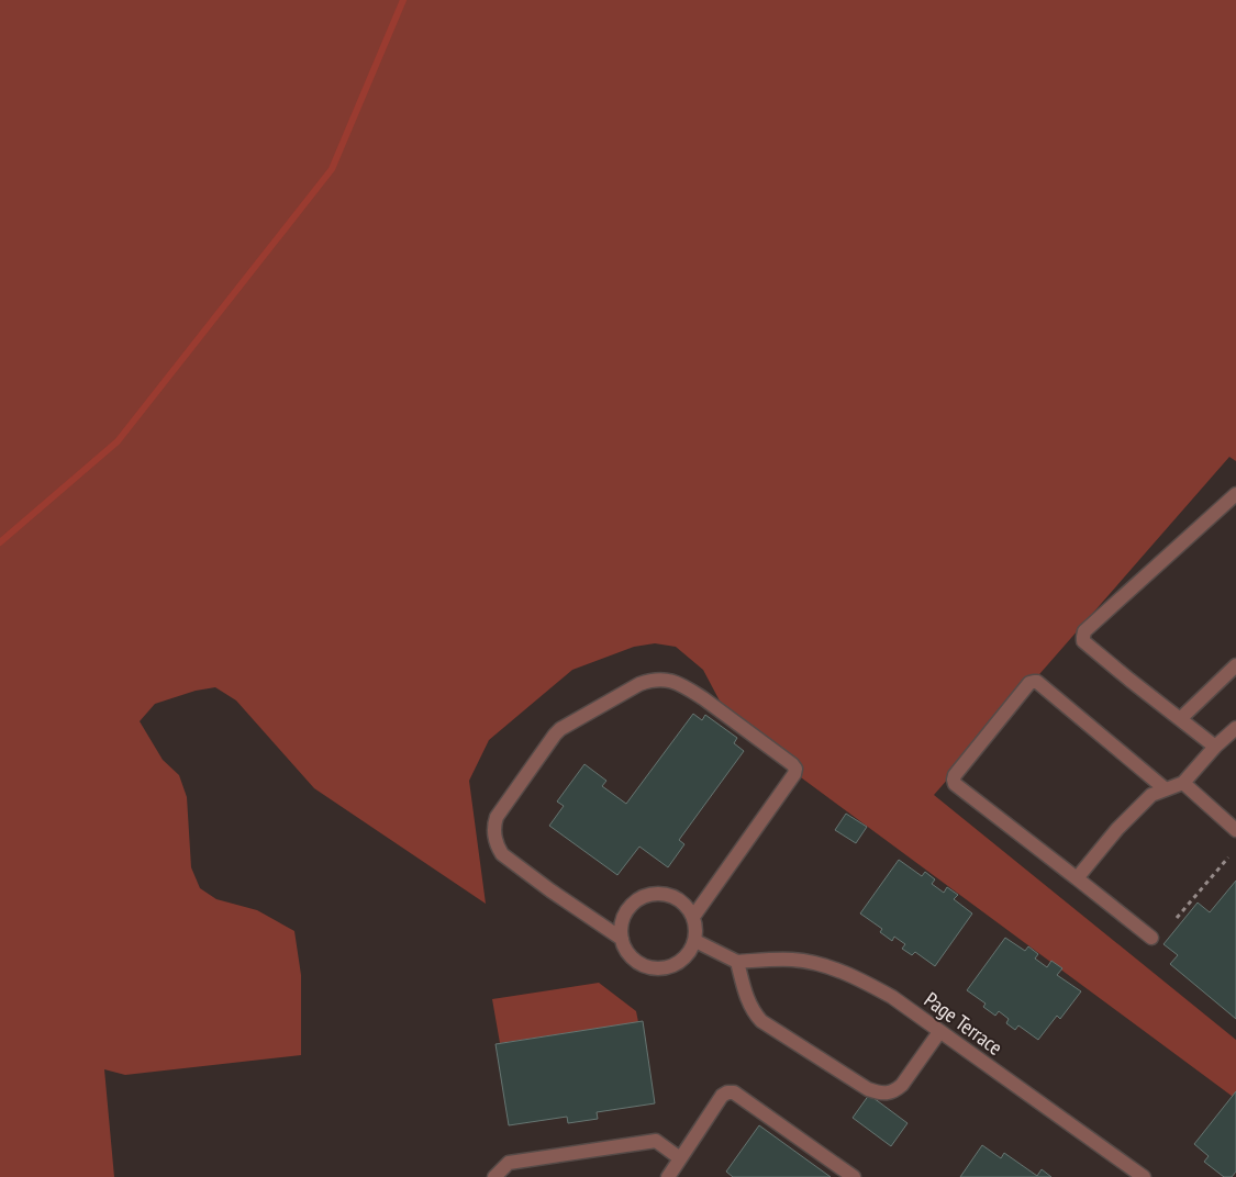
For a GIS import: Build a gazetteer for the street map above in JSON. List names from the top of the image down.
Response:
{
  "streets": {
    "street": ["Page Terrace"]
  }
}
